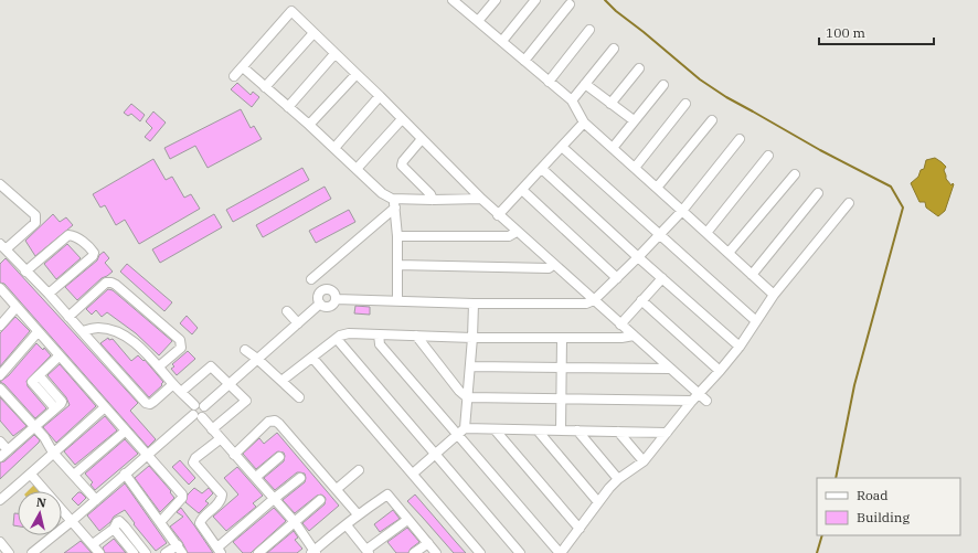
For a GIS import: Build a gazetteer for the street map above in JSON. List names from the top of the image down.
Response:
{
  "legend": ["Road", "Building"],
  "scale_bar": "100 m",
  "north": "top"
}
